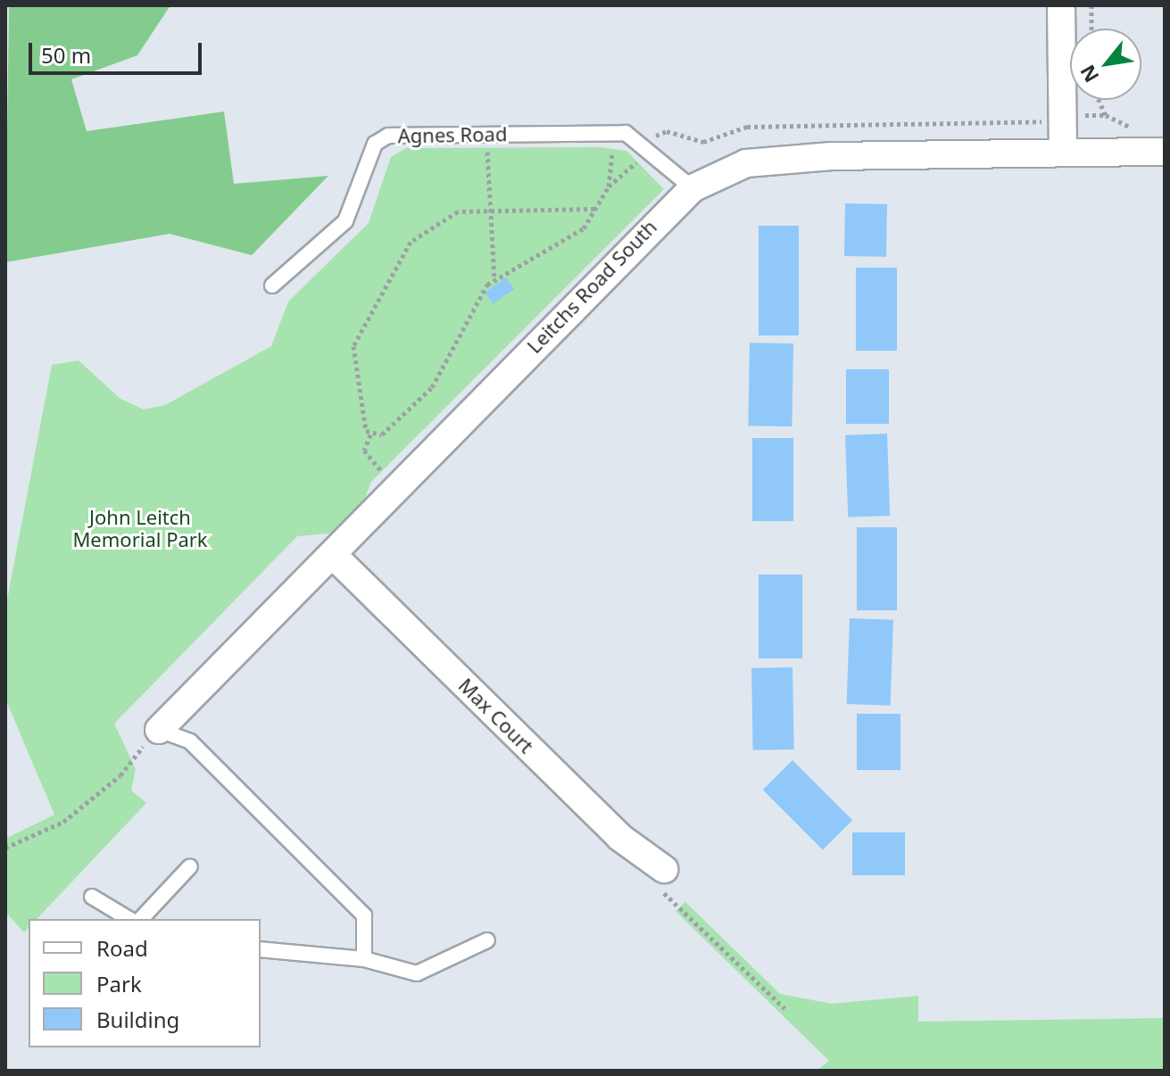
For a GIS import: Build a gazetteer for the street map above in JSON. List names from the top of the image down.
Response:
{
  "streets": {
    "street": ["Leitchs Road South", "Max Court"],
    "lane": ["Agnes Road"]
  },
  "crossings": [
    ["Agnes Road", "Leitchs Road South"],
    ["Leitchs Road South", "Max Court"]
  ],
  "parks": ["John Leitch Memorial Park"],
  "legend": ["Road", "Park", "Building"],
  "scale_bar": "50 m",
  "north": "bottom left"
}
